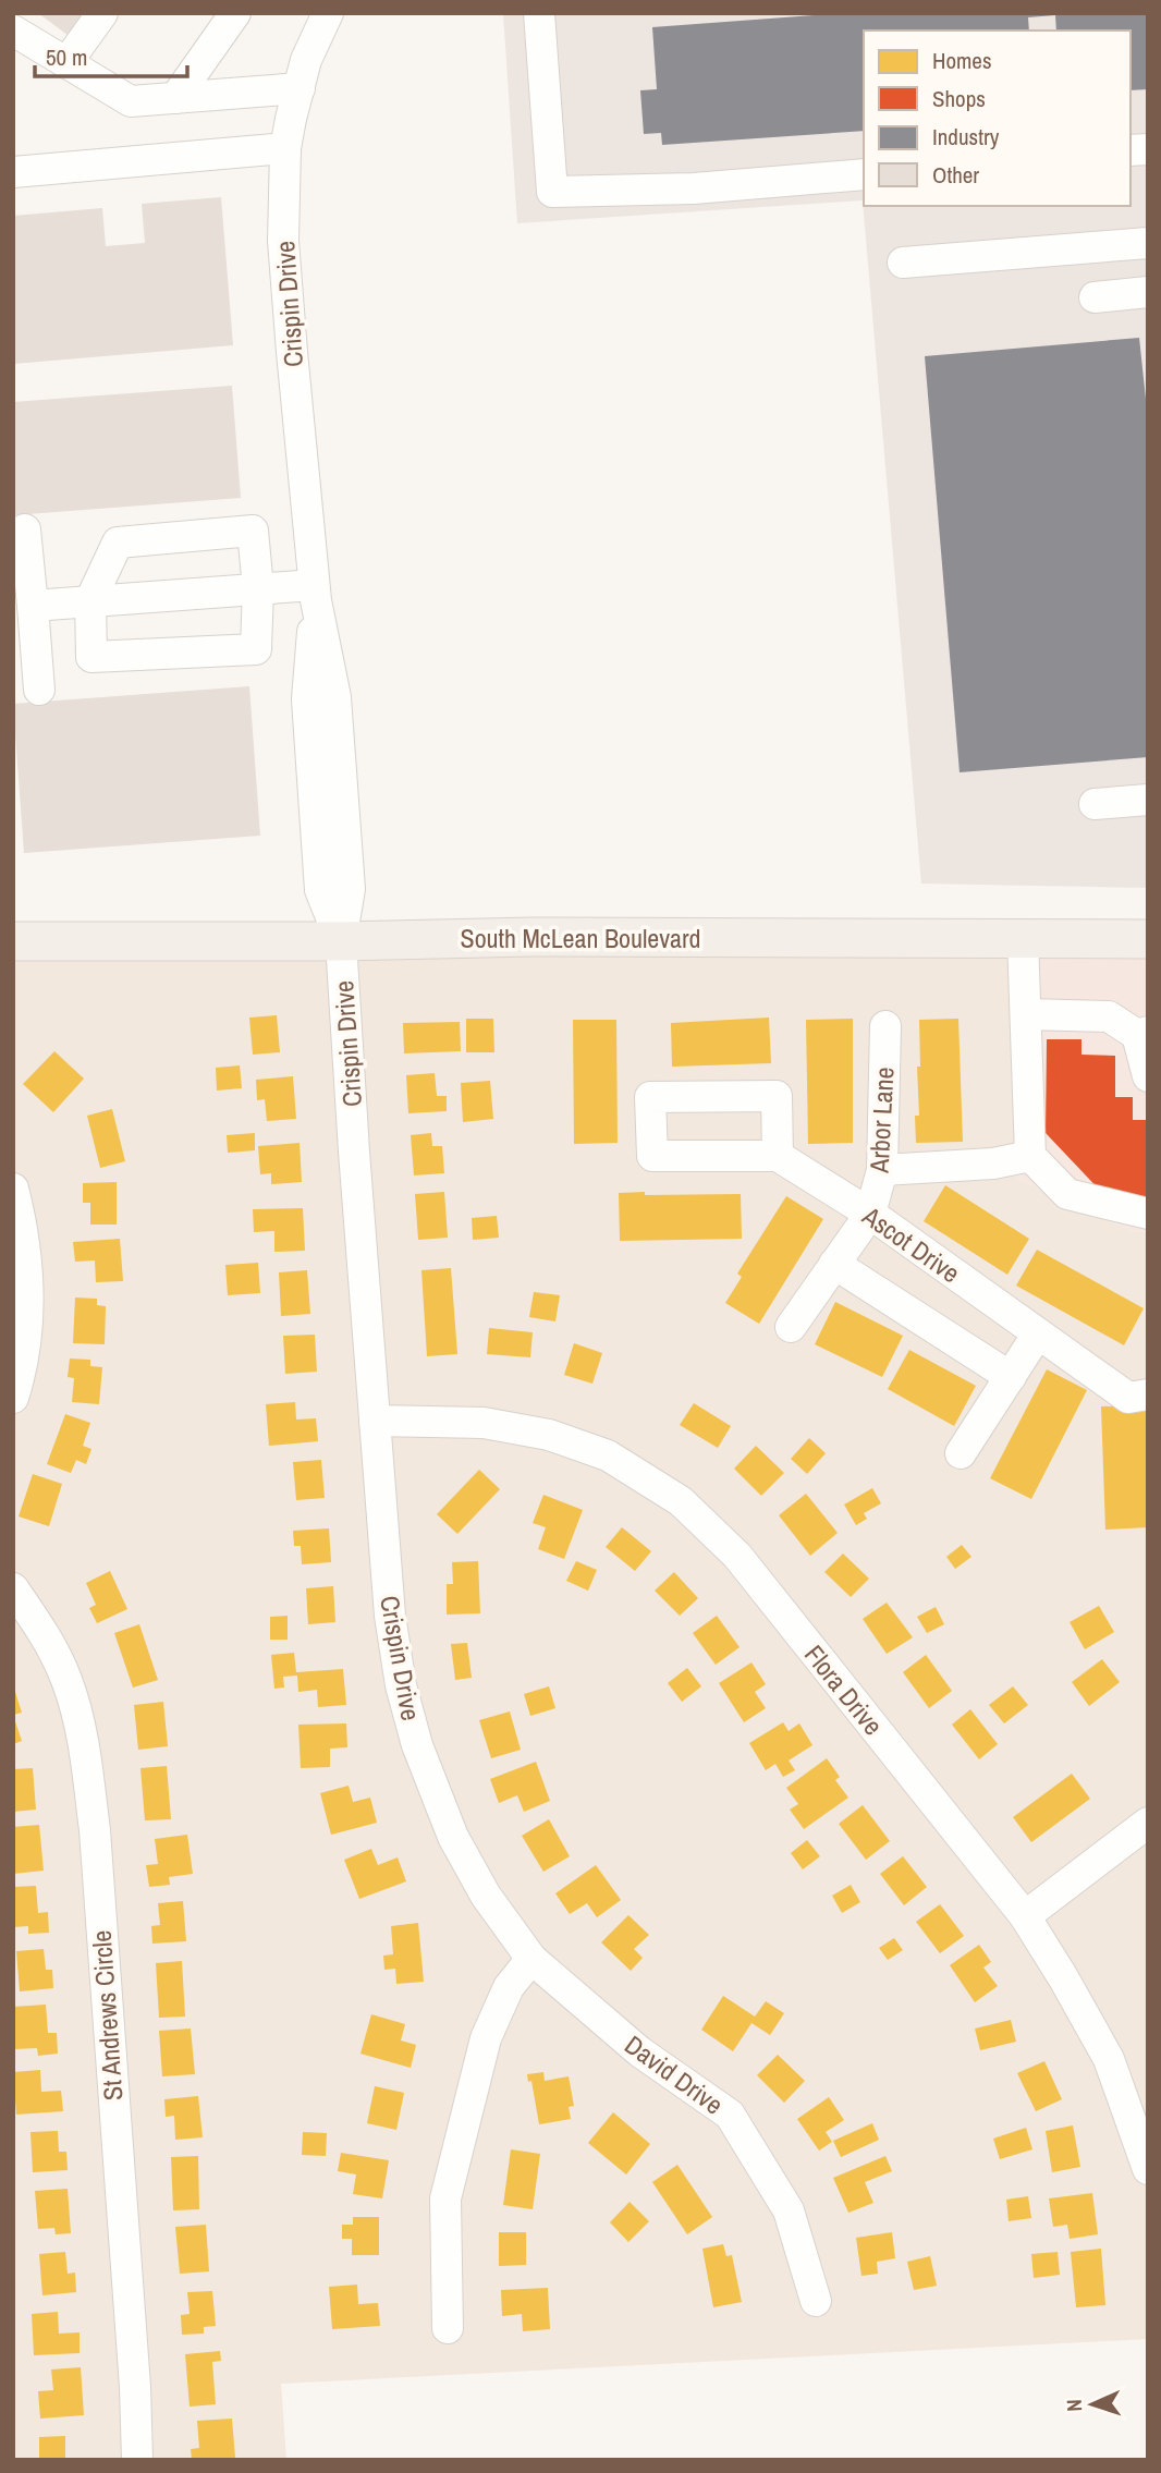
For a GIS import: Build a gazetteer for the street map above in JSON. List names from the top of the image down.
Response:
{
  "streets": {
    "main road": ["South McLean Boulevard"],
    "street": [
      "Crispin Drive",
      "Arbor Lane",
      "Ascot Drive",
      "Flora Drive",
      "St Andrews Circle",
      "David Drive"
    ]
  },
  "crossings": [
    ["Crispin Drive", "South McLean Boulevard"],
    ["Crispin Drive", "Flora Drive"],
    ["Crispin Drive", "David Drive"],
    ["Arbor Lane", "Ascot Drive"]
  ],
  "legend": [
    "Homes",
    "Shops",
    "Industry",
    "Other"
  ],
  "scale_bar": "50 m",
  "north": "left"
}
